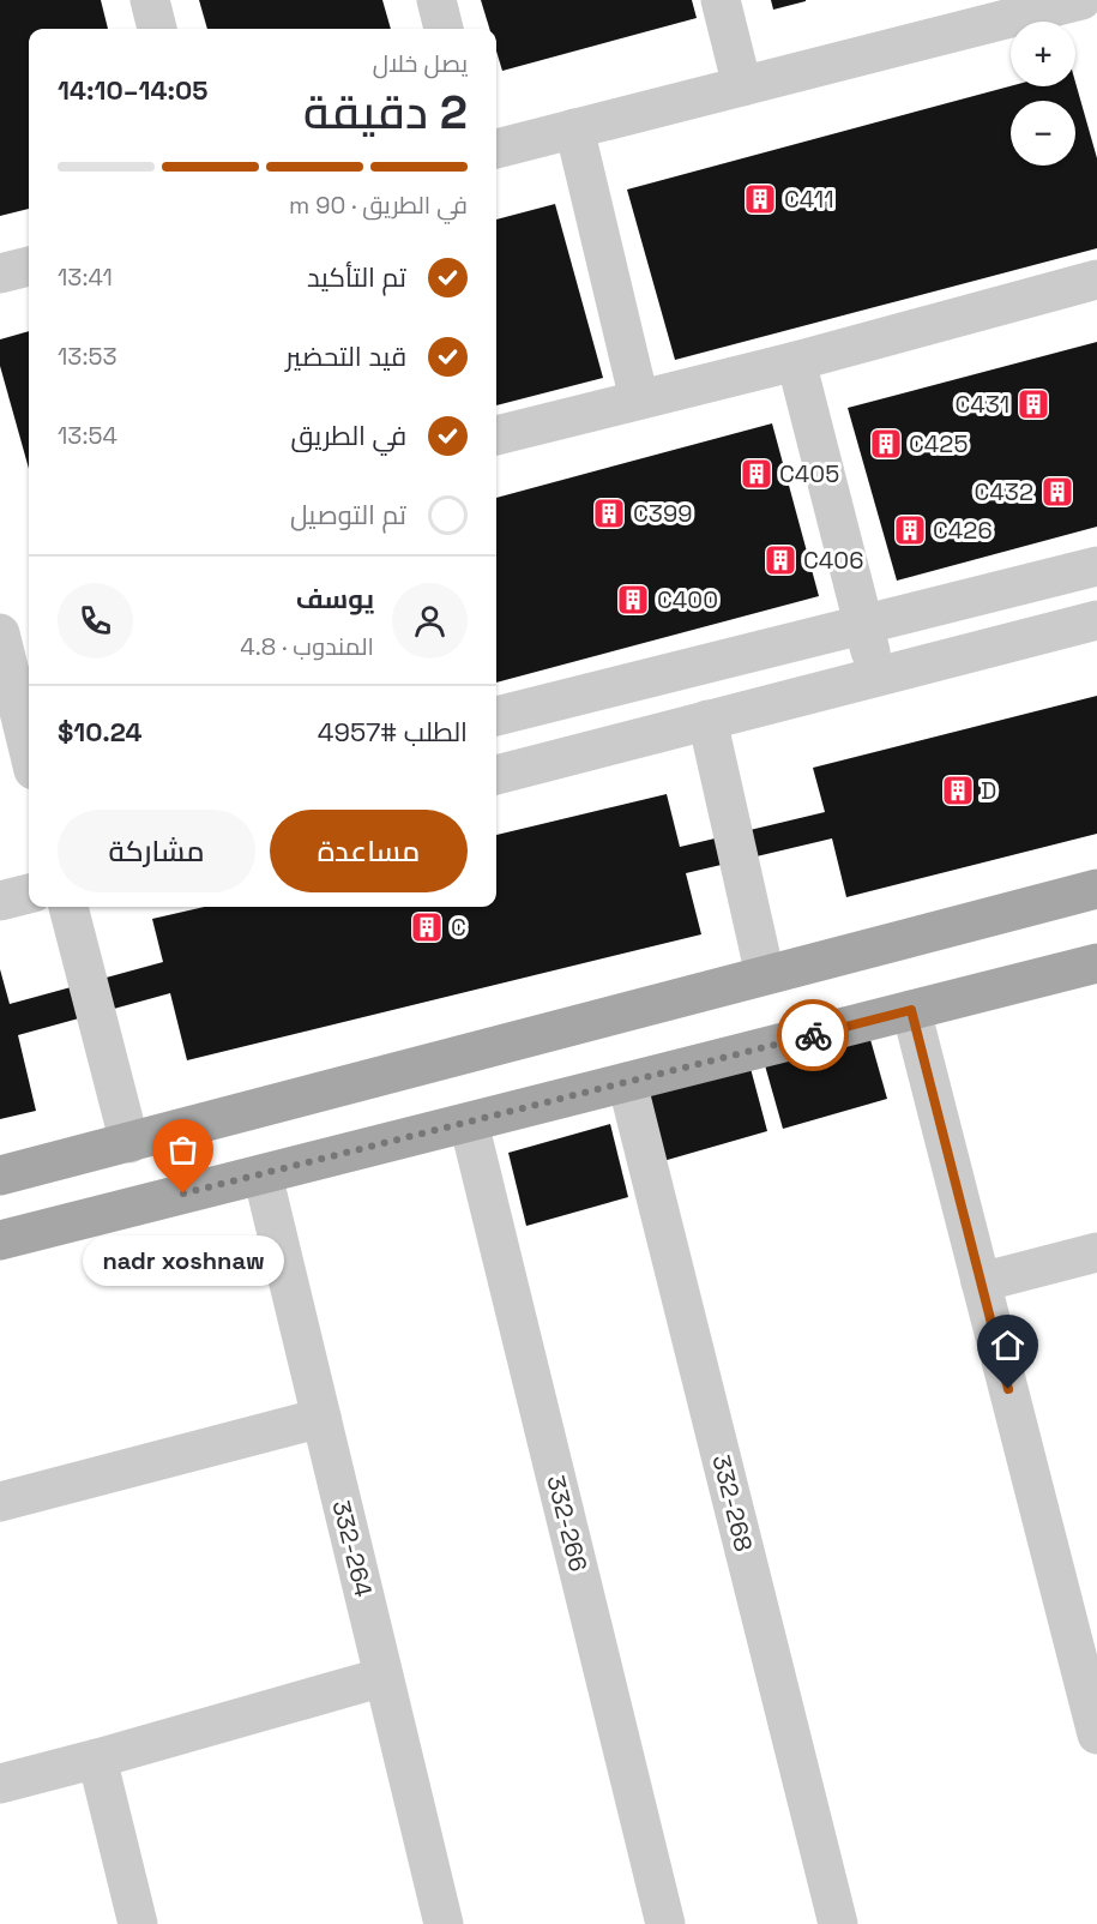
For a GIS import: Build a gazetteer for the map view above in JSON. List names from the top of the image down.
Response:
{
  "streets": {
    "street": ["332-268", "332-266", "332-264"]
  },
  "places": {
    "building": [
      "C411",
      "C431",
      "C425",
      "C405",
      "C432",
      "C399",
      "C426",
      "C406",
      "C400",
      "D",
      "C"
    ],
    "other": ["nadr xoshnaw"]
  },
  "page": {
    "map_buttons": ["+", "−"],
    "heading": ["2 دقيقة", "يصل خلال", "14:05–14:10"],
    "panel": [
      "يوسف",
      "المندوب · 4.8",
      "الطلب #4957",
      "$10.24"
    ],
    "bar": "في الطريق · 90 m",
    "list": [
      ["تم التأكيد", "13:41"],
      ["قيد التحضير", "13:53"],
      ["في الطريق", "13:54"],
      "تم التوصيل"
    ],
    "buttons": ["مساعدة", "مشاركة"],
    "bubble": "nadr xoshnaw"
  }
}
